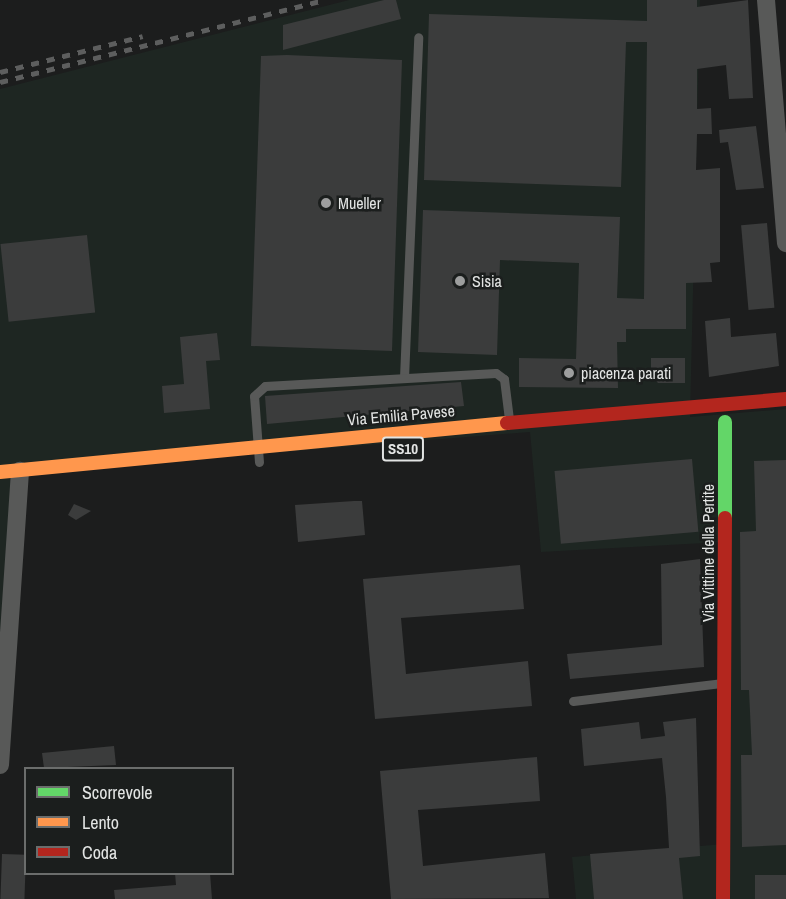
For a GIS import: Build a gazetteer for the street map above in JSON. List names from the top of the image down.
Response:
{
  "streets": {
    "main road": ["Via Emilia Pavese", "SS10", "Via Vittime della Pertite"]
  },
  "places": ["Mueller", "Sisia", "piacenza parati"],
  "legend": ["Scorrevole", "Lento", "Coda"]
}
